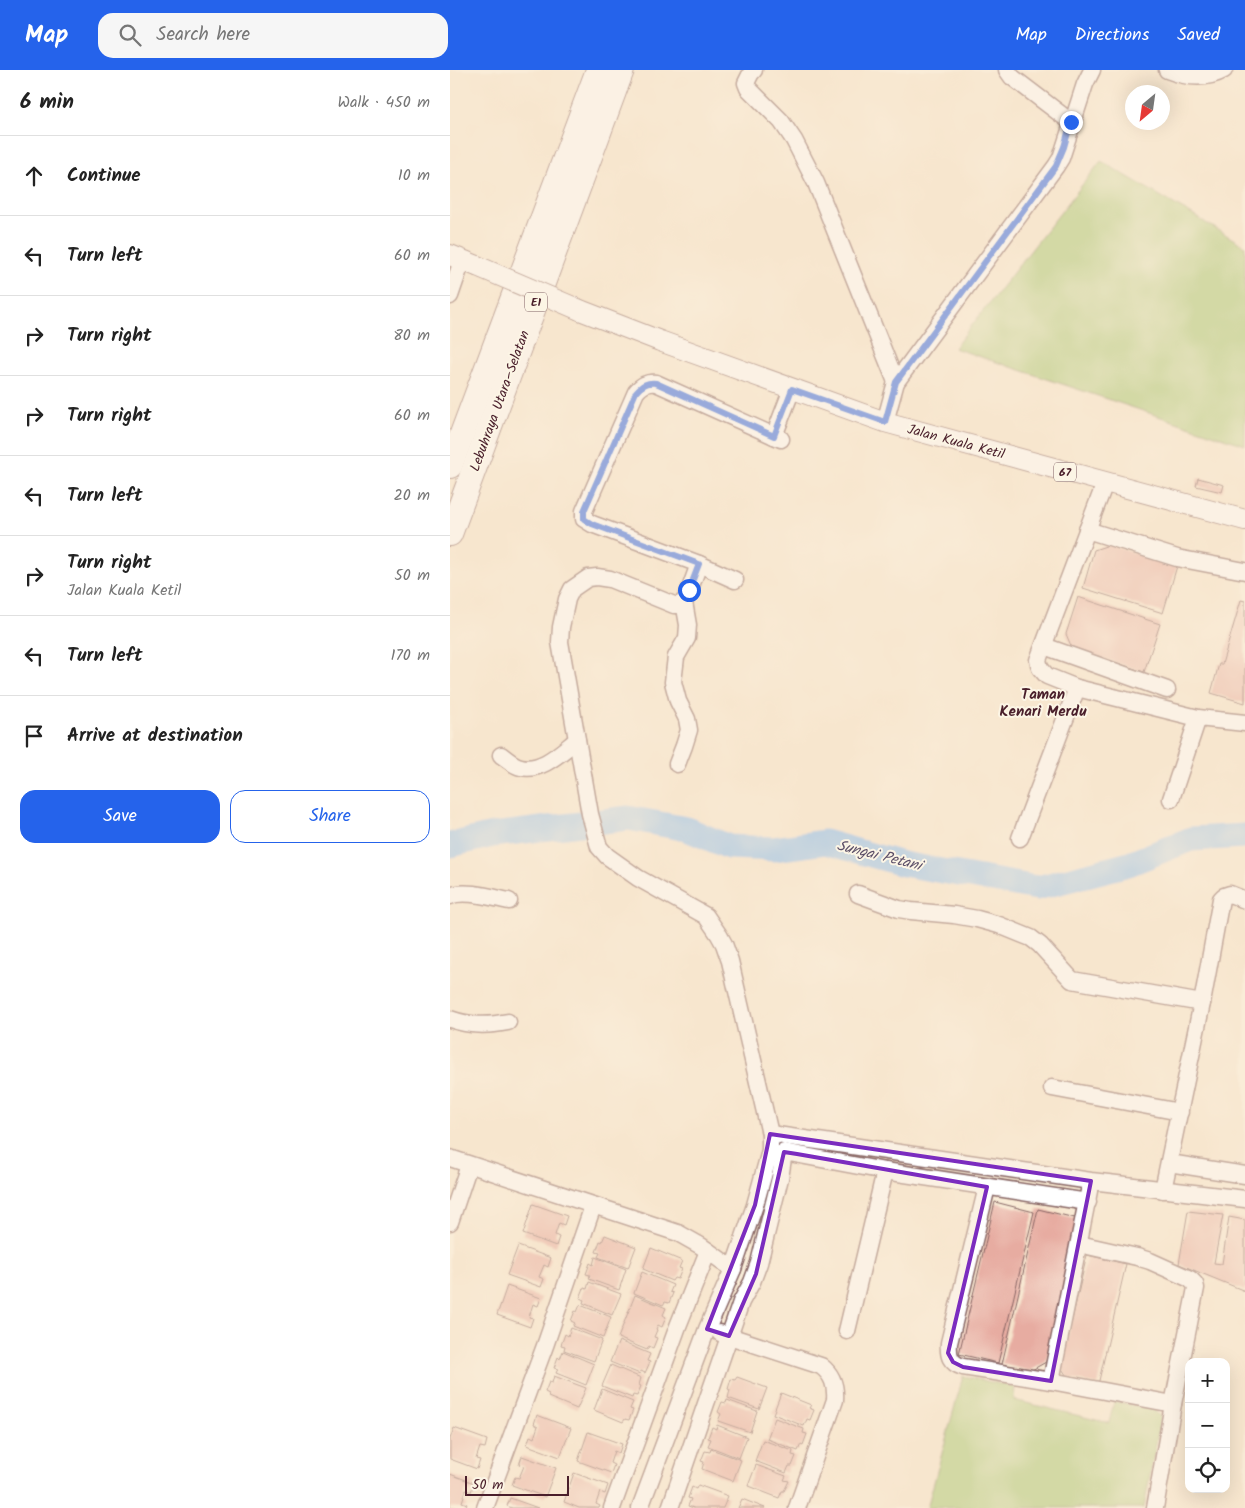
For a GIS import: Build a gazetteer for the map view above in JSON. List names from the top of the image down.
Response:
{
  "streets": {
    "highway": ["E1", "Lebuhraya Utara–Selatan"],
    "main road": ["Jalan Kuala Ketil", "67"]
  },
  "districts": ["Taman Kenari Merdu"],
  "water": ["Sungai Petani"],
  "scale_bar": "50 m",
  "north": "bottom left",
  "page": {
    "header": "Map",
    "search": "Search here",
    "nav": ["Map", "Directions", "Saved"],
    "heading": ["6 min", "Walk · 450 m"],
    "list": [
      ["Continue", "10 m"],
      ["Turn left", "60 m"],
      ["Turn right", "80 m"],
      ["Turn right", "60 m"],
      ["Turn left", "20 m"],
      ["Turn right", "Jalan Kuala Ketil", "50 m"],
      ["Turn left", "170 m"],
      "Arrive at destination"
    ],
    "buttons": ["Save", "Share"],
    "map_buttons": ["+", "−"],
    "scale": "50 m"
  }
}
